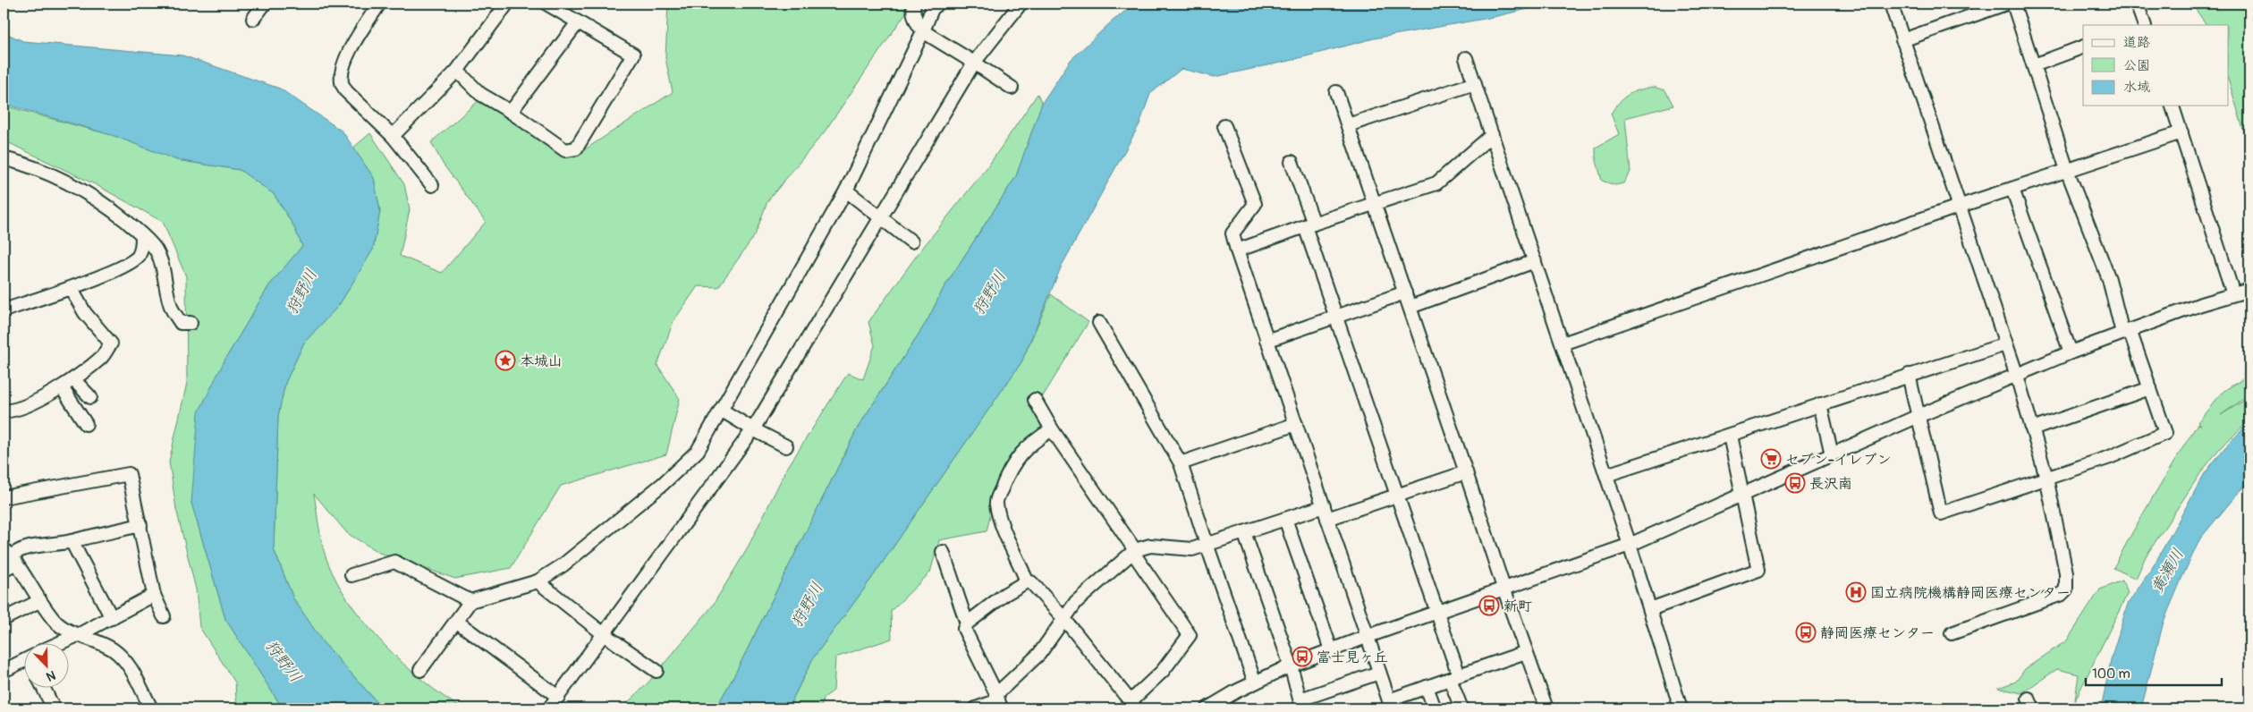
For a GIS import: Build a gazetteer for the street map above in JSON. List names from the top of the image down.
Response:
{
  "water": ["狩野川", "黄瀬川"],
  "places": {
    "place": ["本城山"],
    "supermarket": ["セブン-イレブン"],
    "bus stop": [
      "長沢南",
      "新町",
      "静岡医療センター",
      "富士見ヶ丘"
    ],
    "hospital": ["国立病院機構静岡医療センター"]
  },
  "legend": ["道路", "公園", "水域"],
  "scale_bar": "100 m",
  "north": "bottom right"
}
